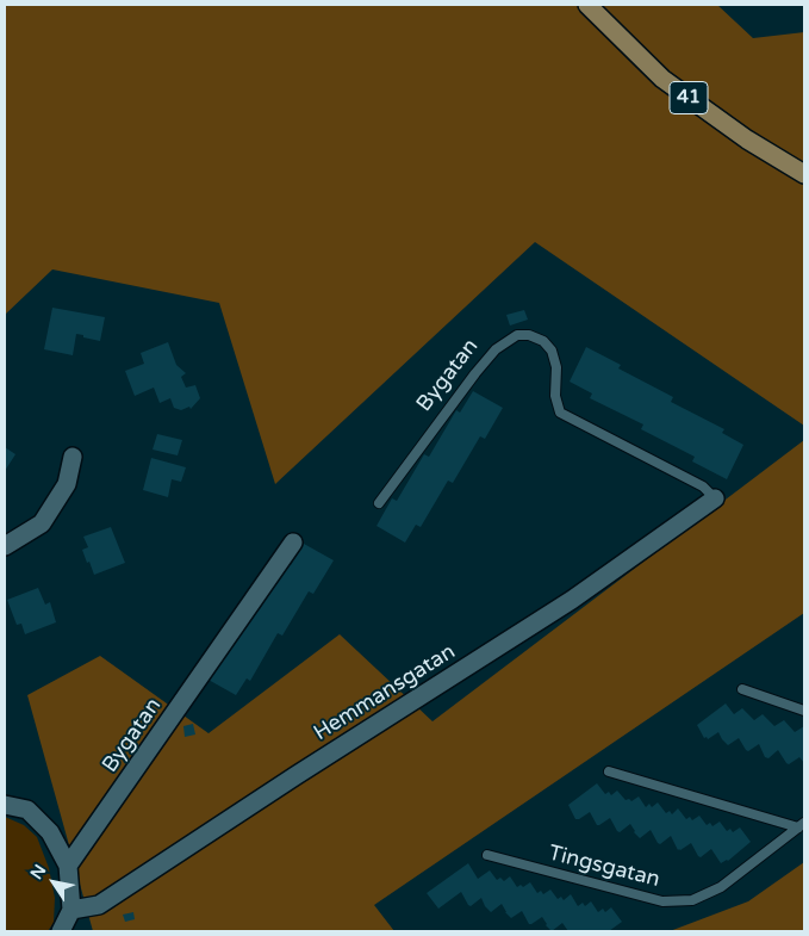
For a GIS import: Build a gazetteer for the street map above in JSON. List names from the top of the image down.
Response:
{
  "streets": {
    "main road": ["41"],
    "street": ["Bygatan", "Hemmansgatan"],
    "lane": ["Tingsgatan"]
  },
  "crossings": [
    ["Bygatan", "Hemmansgatan"]
  ],
  "north": "top left"
}
